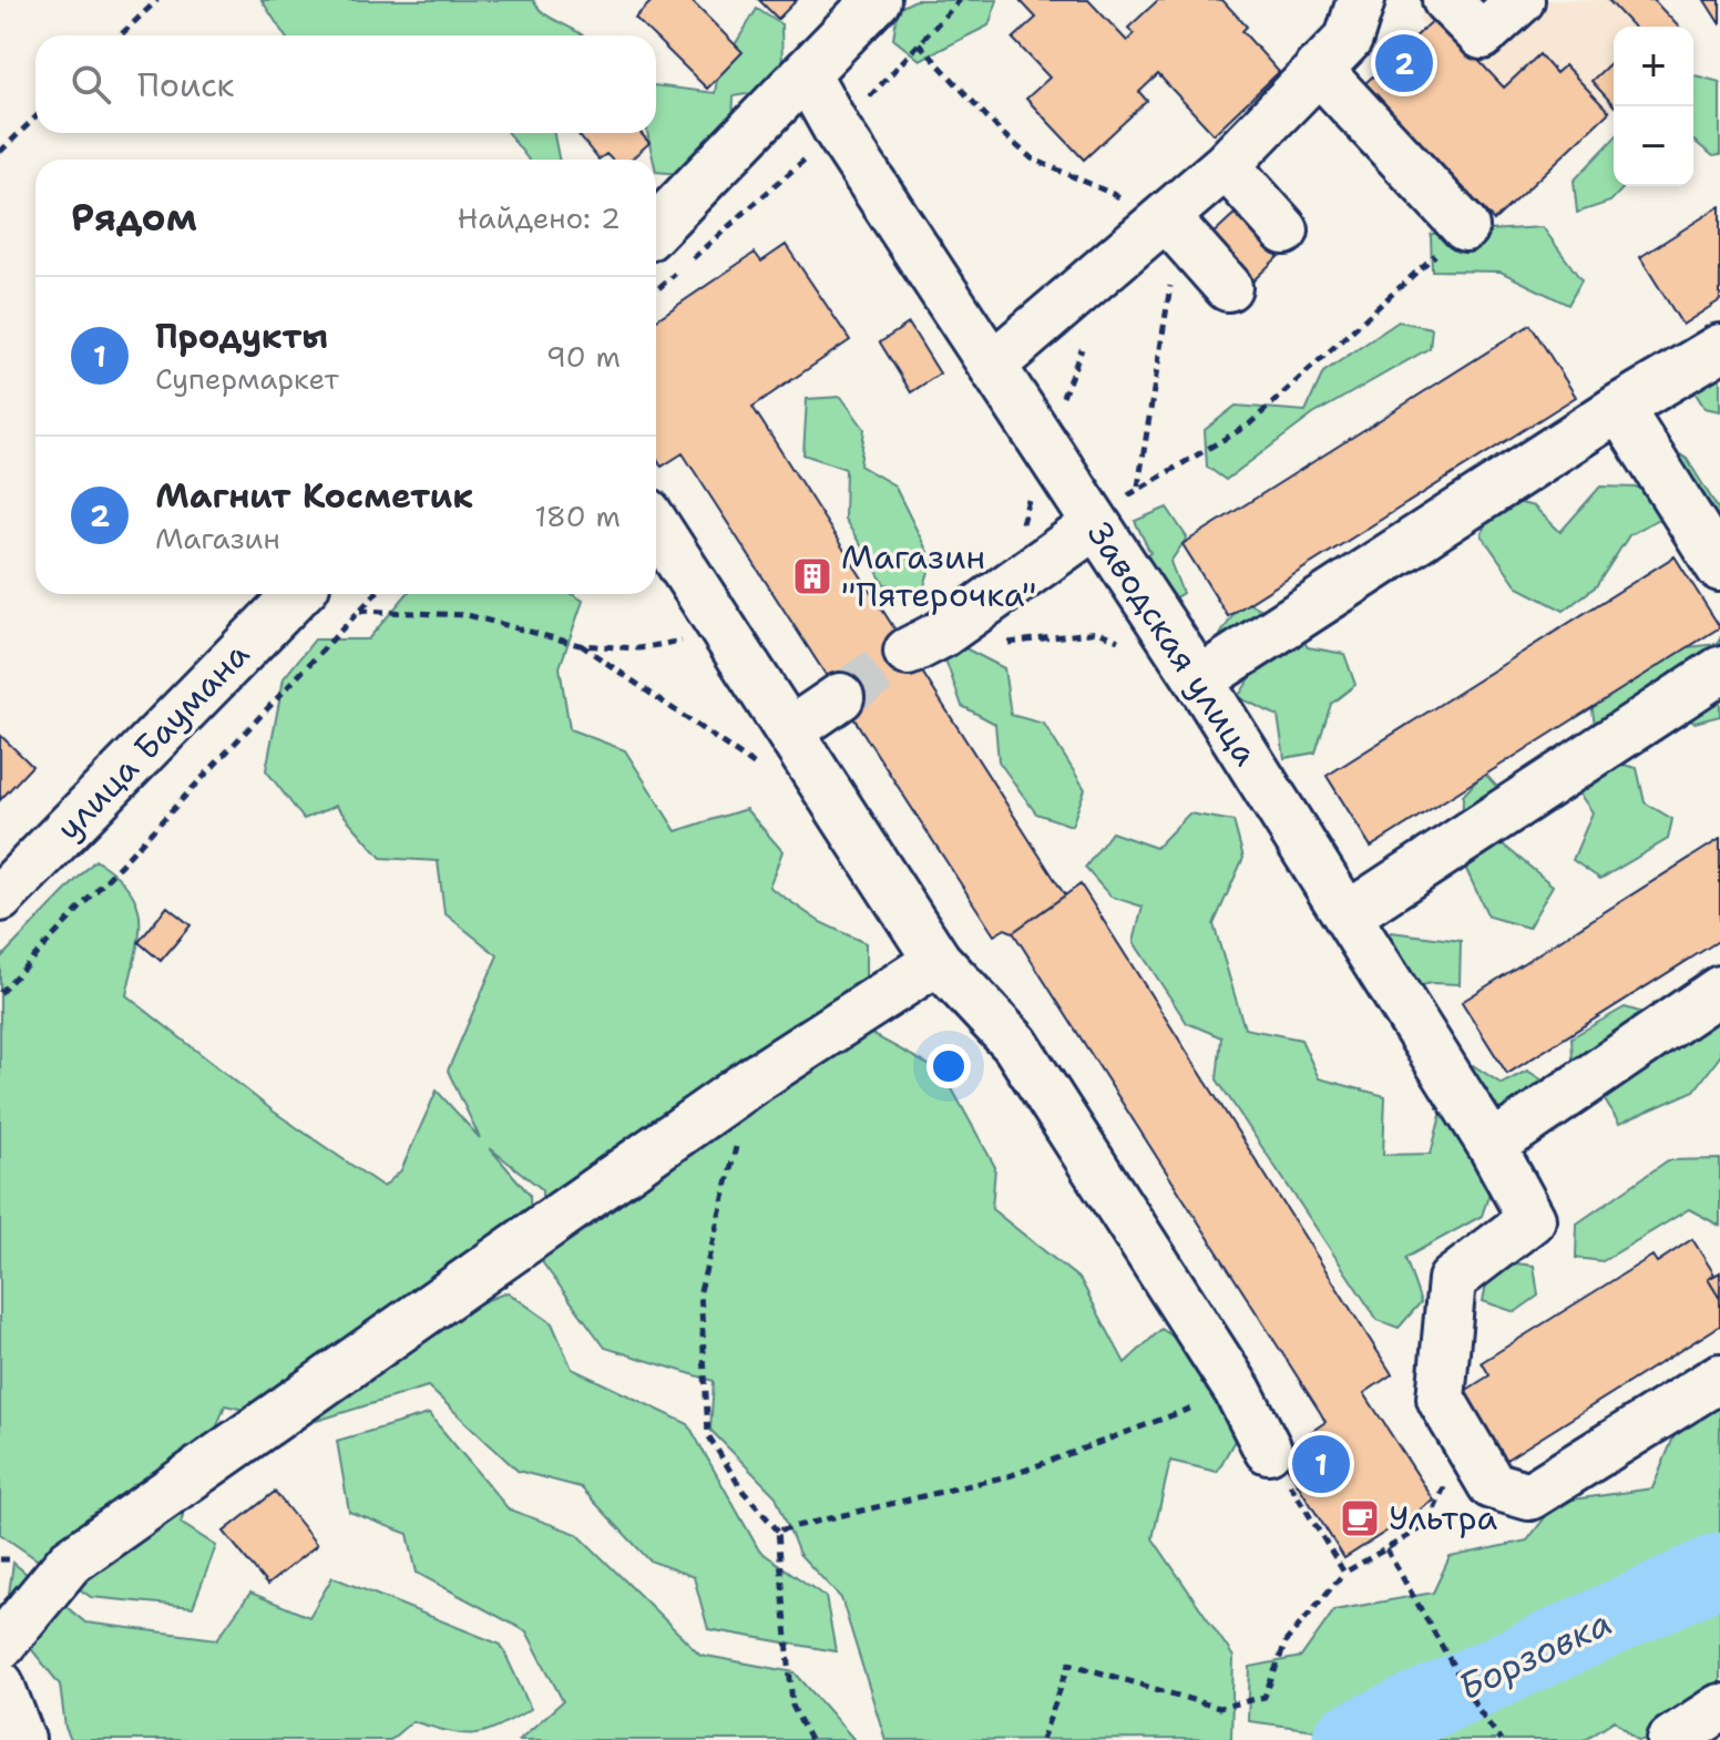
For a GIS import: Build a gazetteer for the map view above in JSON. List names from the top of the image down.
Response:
{
  "streets": {
    "street": ["Заводская улица", "улица Баумана"]
  },
  "water": ["Борзовка"],
  "places": {
    "building": ["Магазин \"Пятерочка\""],
    "cafe": ["Ультра"]
  },
  "page": {
    "map_buttons": ["+", "−"],
    "pins": ["2", "1"],
    "search": "Поиск",
    "heading": ["Рядом", "Найдено: 2"],
    "list": [
      {
        "mark": "1",
        "name": "Продукты",
        "note": "Супермаркет",
        "value": "90 m"
      },
      {
        "mark": "2",
        "name": "Магнит Косметик",
        "note": "Магазин",
        "value": "180 m"
      }
    ]
  }
}
